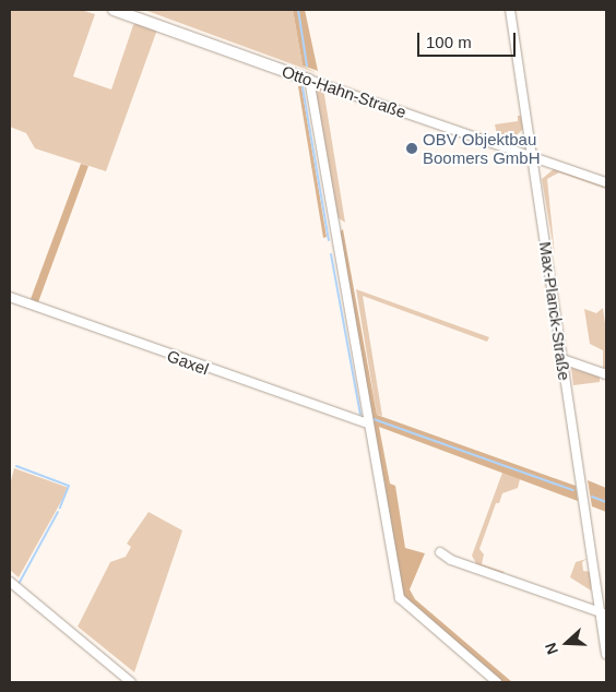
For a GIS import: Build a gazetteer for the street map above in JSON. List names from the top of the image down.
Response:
{
  "streets": {
    "street": ["Otto-Hahn-Straße", "Max-Planck-Straße", "Gaxel"]
  },
  "crossings": [
    ["Otto-Hahn-Straße", "Max-Planck-Straße"]
  ],
  "places": ["OBV Objektbau Boomers GmbH"],
  "scale_bar": "100 m",
  "north": "left"
}
